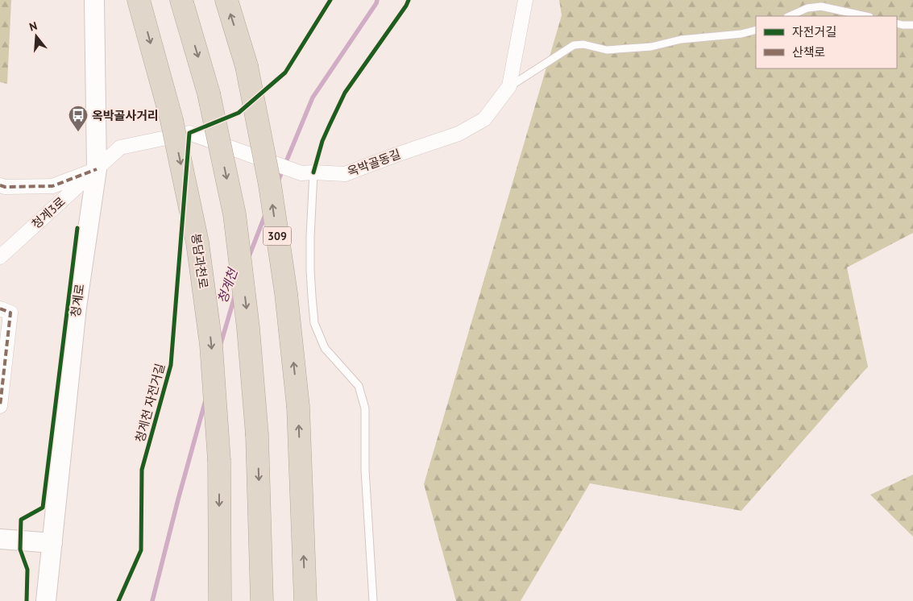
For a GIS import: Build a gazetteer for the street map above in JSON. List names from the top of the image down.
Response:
{
  "streets": {
    "highway": ["309", "봉담과천로"],
    "street": ["옥박골동길", "청계3로", "청계로"],
    "cycle path": ["청계천 자전거길"]
  },
  "crossings": [
    ["옥박골동길", "봉담과천로"],
    ["청계3로", "청계로"]
  ],
  "water": ["청계천"],
  "places": {
    "bus stop": ["옥박골사거리"]
  },
  "legend": ["자전거길", "산책로"],
  "north": "top"
}
